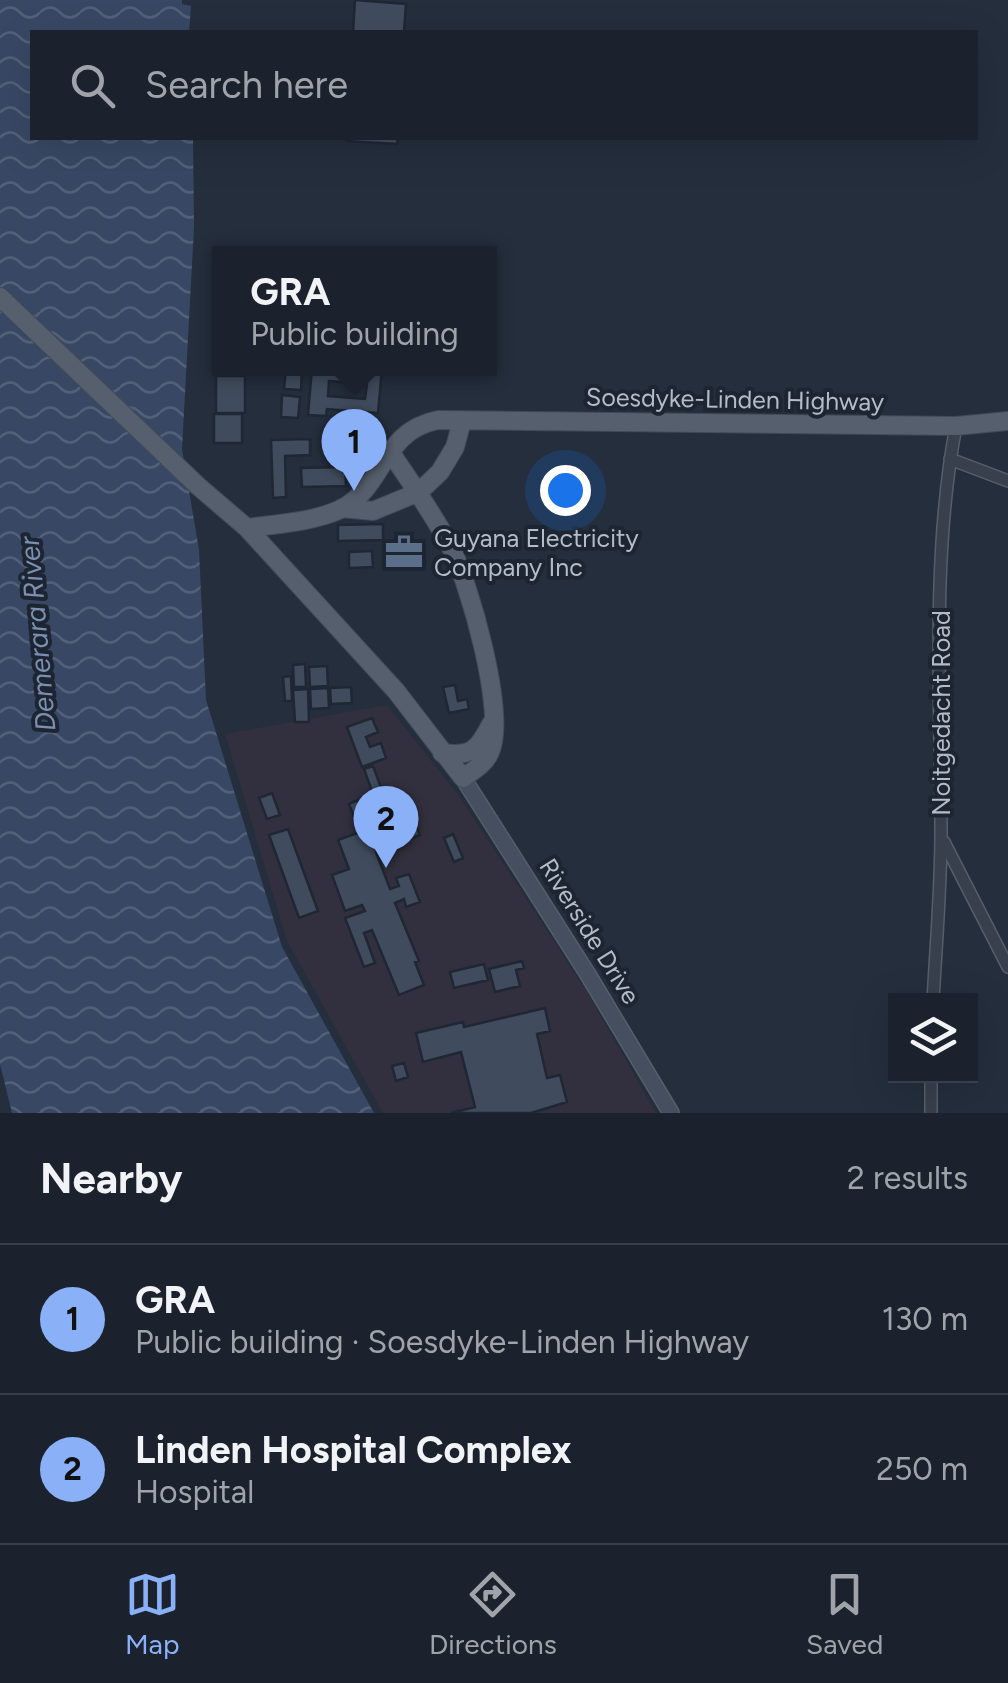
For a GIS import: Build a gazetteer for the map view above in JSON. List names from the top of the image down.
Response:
{
  "streets": {
    "main road": ["Soesdyke-Linden Highway"],
    "street": ["Noitgedacht Road", "Riverside Drive"]
  },
  "crossings": [
    ["Soesdyke-Linden Highway", "Noitgedacht Road"]
  ],
  "water": ["Demerara River"],
  "places": {
    "office": ["Guyana Electricity Company Inc"]
  },
  "page": {
    "search": "Search here",
    "popup": ["GRA", "Public building"],
    "pins": ["1", "2"],
    "heading": ["Nearby", "2 results"],
    "list": [
      {
        "mark": "1",
        "name": "GRA",
        "note": "Public building · Soesdyke-Linden Highway",
        "value": "130 m"
      },
      {
        "mark": "2",
        "name": "Linden Hospital Complex",
        "note": "Hospital",
        "value": "250 m"
      }
    ],
    "nav": ["Map", "Directions", "Saved"]
  }
}
